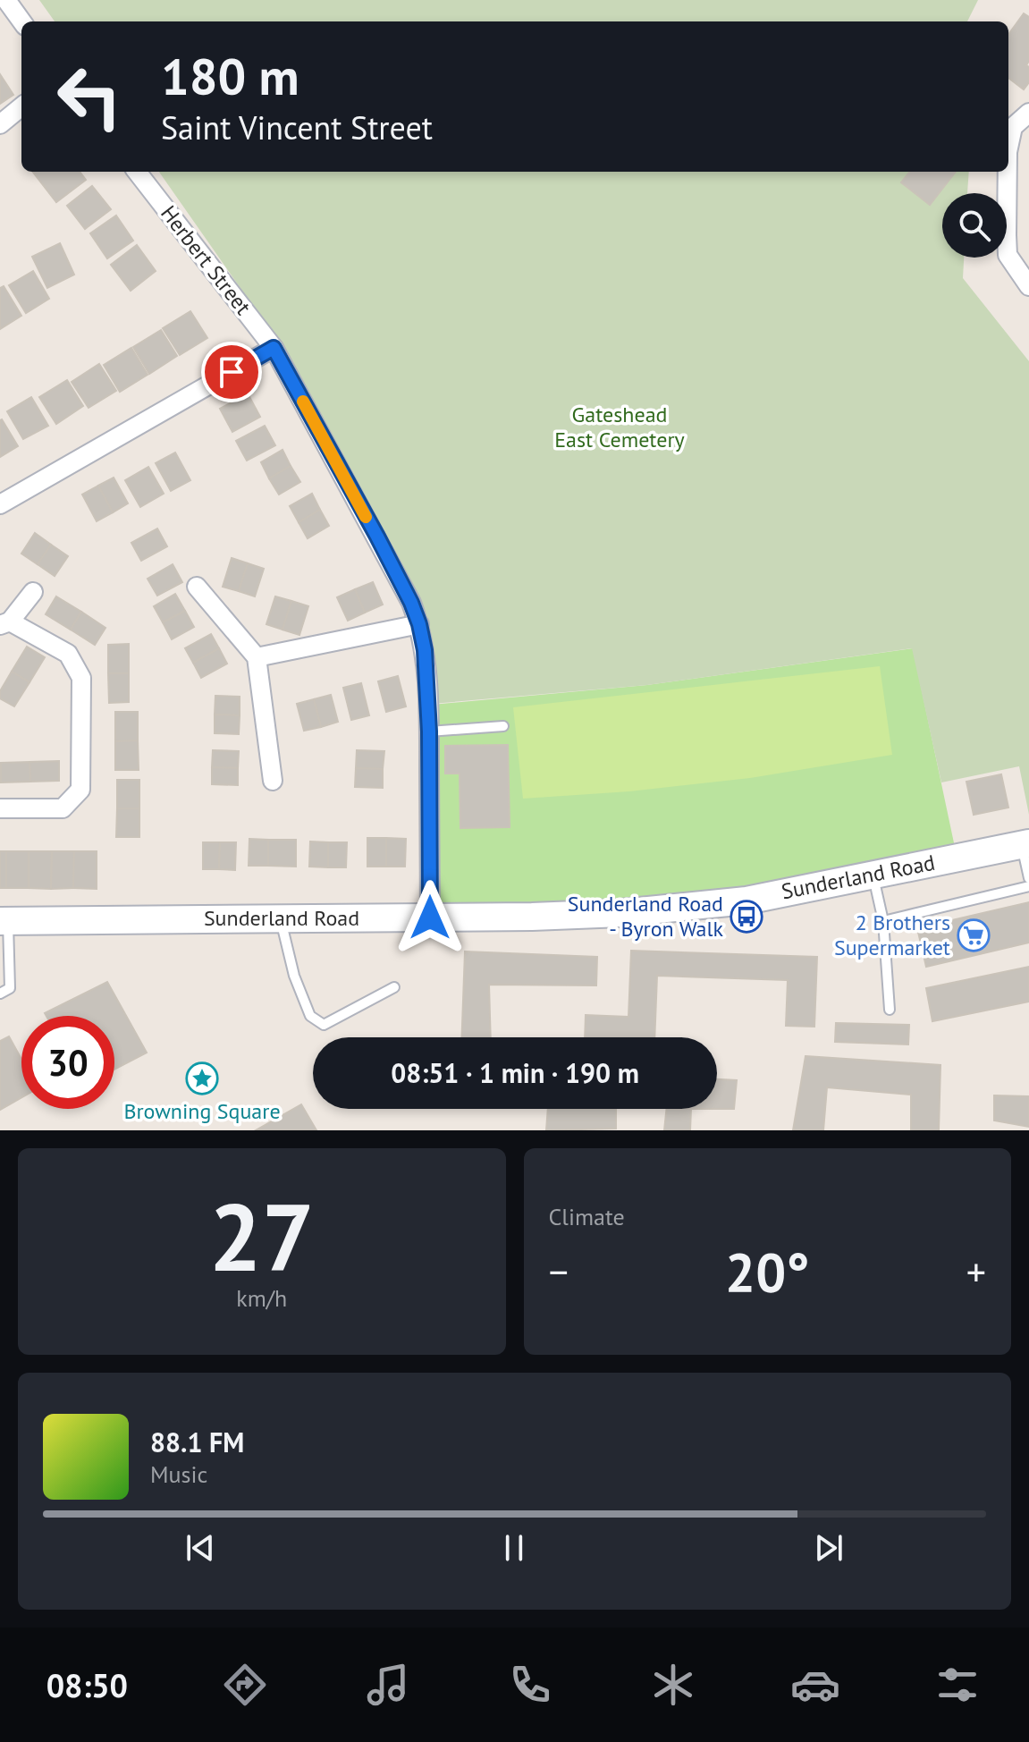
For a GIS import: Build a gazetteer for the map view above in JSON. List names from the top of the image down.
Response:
{
  "streets": {
    "main road": ["Sunderland Road"],
    "street": ["Herbert Street"]
  },
  "crossings": [
    ["Herbert Street", "Sunderland Road"]
  ],
  "parks": ["Gateshead East Cemetery"],
  "places": {
    "bus stop": ["Sunderland Road - Byron Walk"],
    "supermarket": ["2 Brothers Supermarket"],
    "place": ["Browning Square"]
  },
  "page": {
    "turn": ["180 m", "Saint Vincent Street"],
    "limit": "30",
    "trip": "08:51 · 1 min · 190 m",
    "tile": [
      ["27", "km/h"],
      "Climate"
    ],
    "heat": ["−", "20°", "+"],
    "song": ["88.1 FM", "Music"],
    "tabs": "08:50"
  }
}
